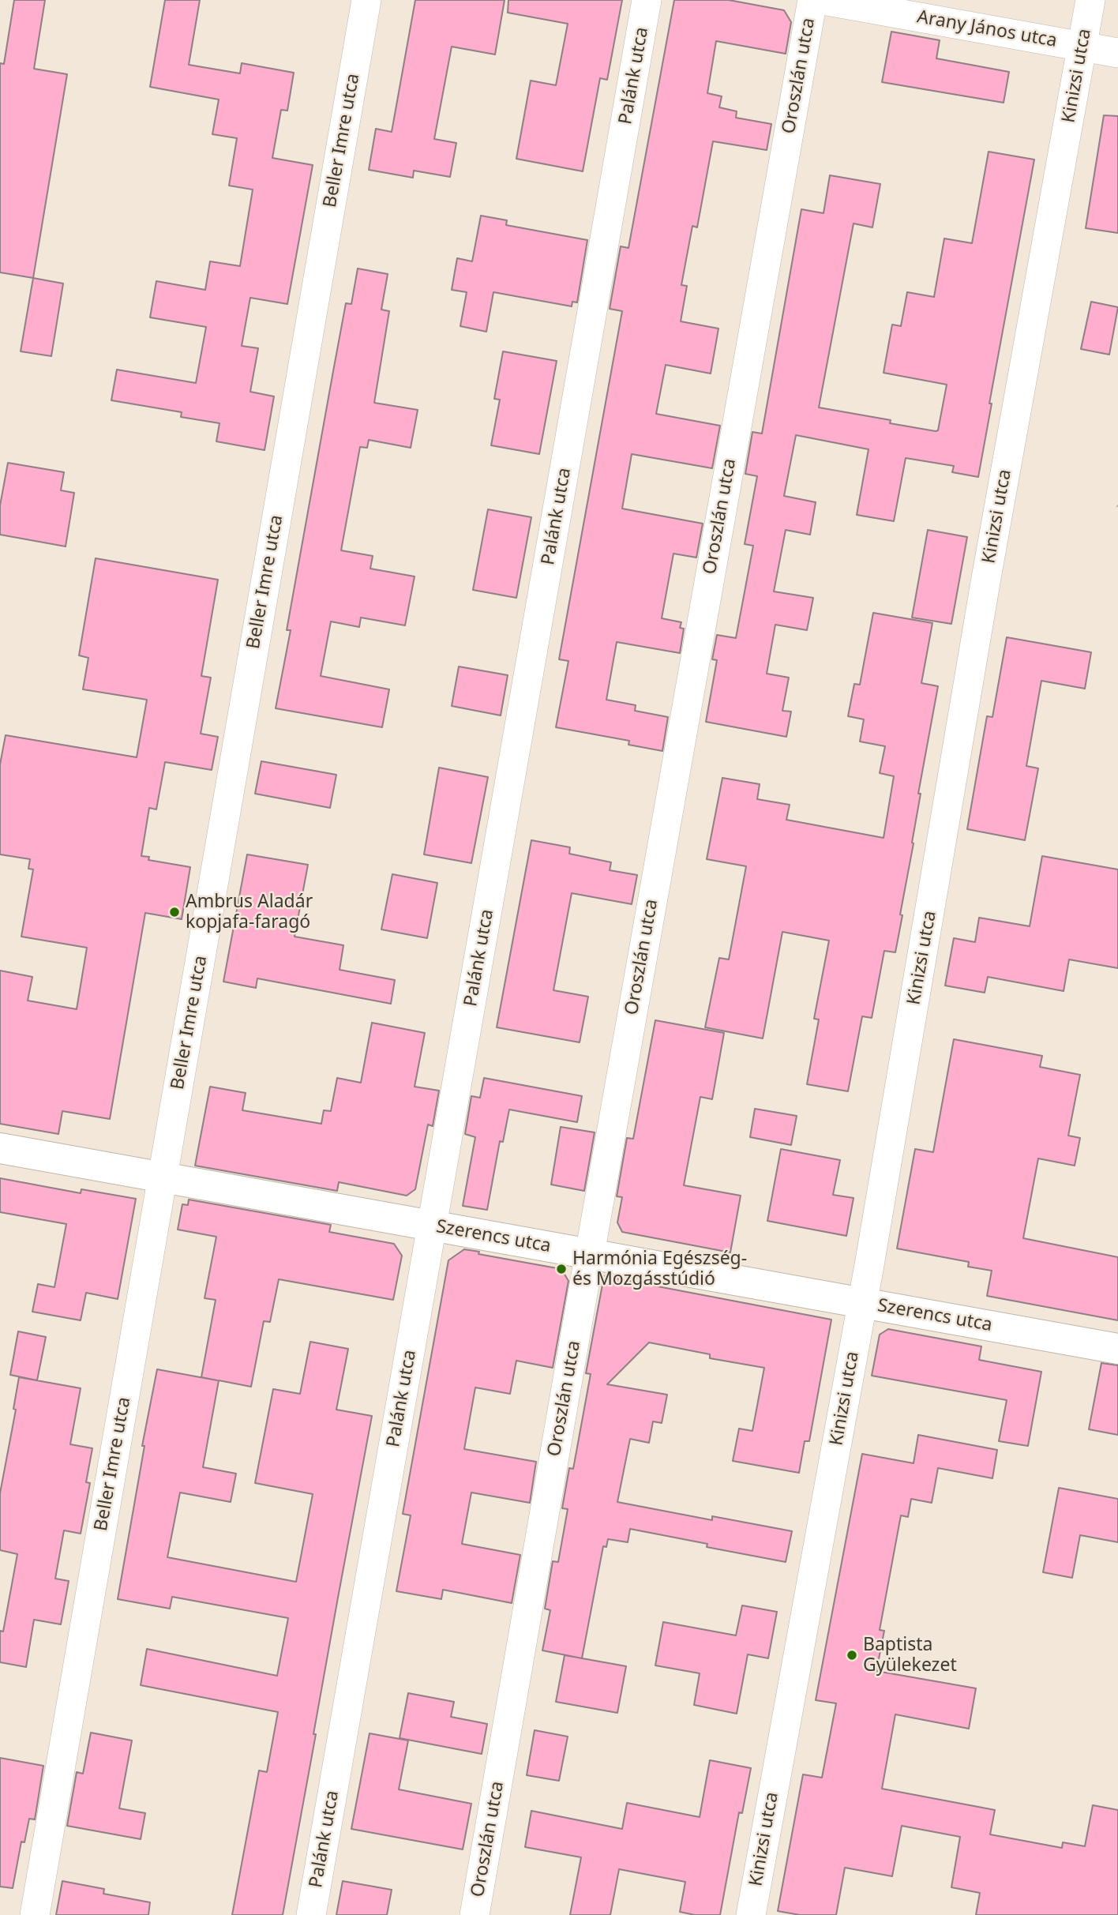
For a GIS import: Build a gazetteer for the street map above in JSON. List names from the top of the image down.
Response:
{
  "streets": {
    "street": [
      "Arany János utca",
      "Palánk utca",
      "Oroszlán utca",
      "Kinizsi utca",
      "Beller Imre utca",
      "Szerencs utca"
    ]
  },
  "crossings": [
    ["Arany János utca", "Kinizsi utca"],
    ["Palánk utca", "Szerencs utca"],
    ["Oroszlán utca", "Szerencs utca"],
    ["Kinizsi utca", "Szerencs utca"],
    ["Beller Imre utca", "Szerencs utca"]
  ],
  "places": ["Ambrus Aladár kopjafa-faragó", "Harmónia Egészség- és Mozgásstúdió", "Baptista Gyülekezet"]
}
